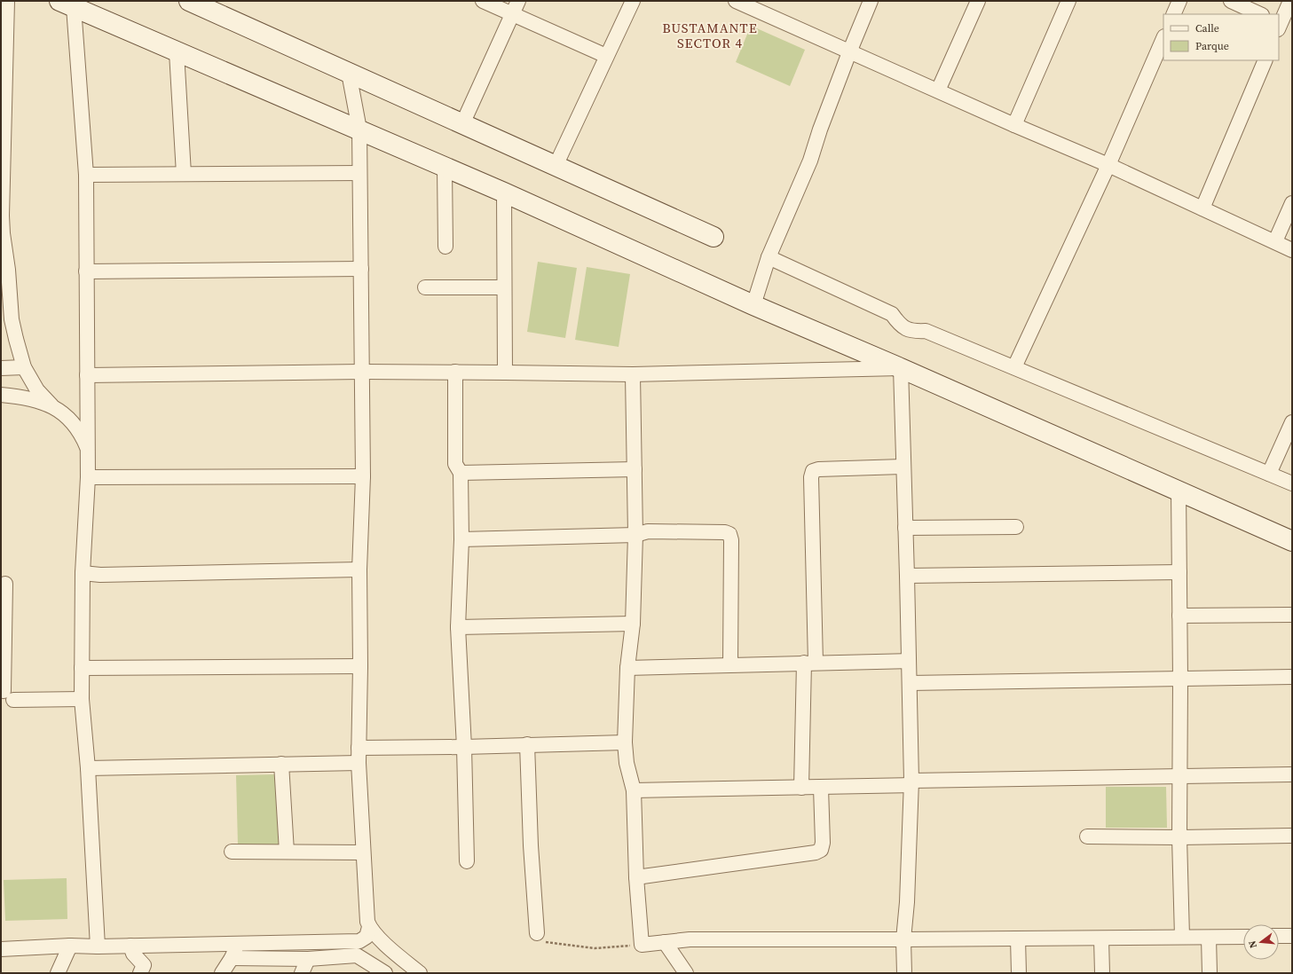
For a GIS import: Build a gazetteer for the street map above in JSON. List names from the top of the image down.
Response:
{
  "districts": ["BUSTAMANTE SECTOR 4"],
  "legend": ["Calle", "Parque"],
  "north": "left"
}
